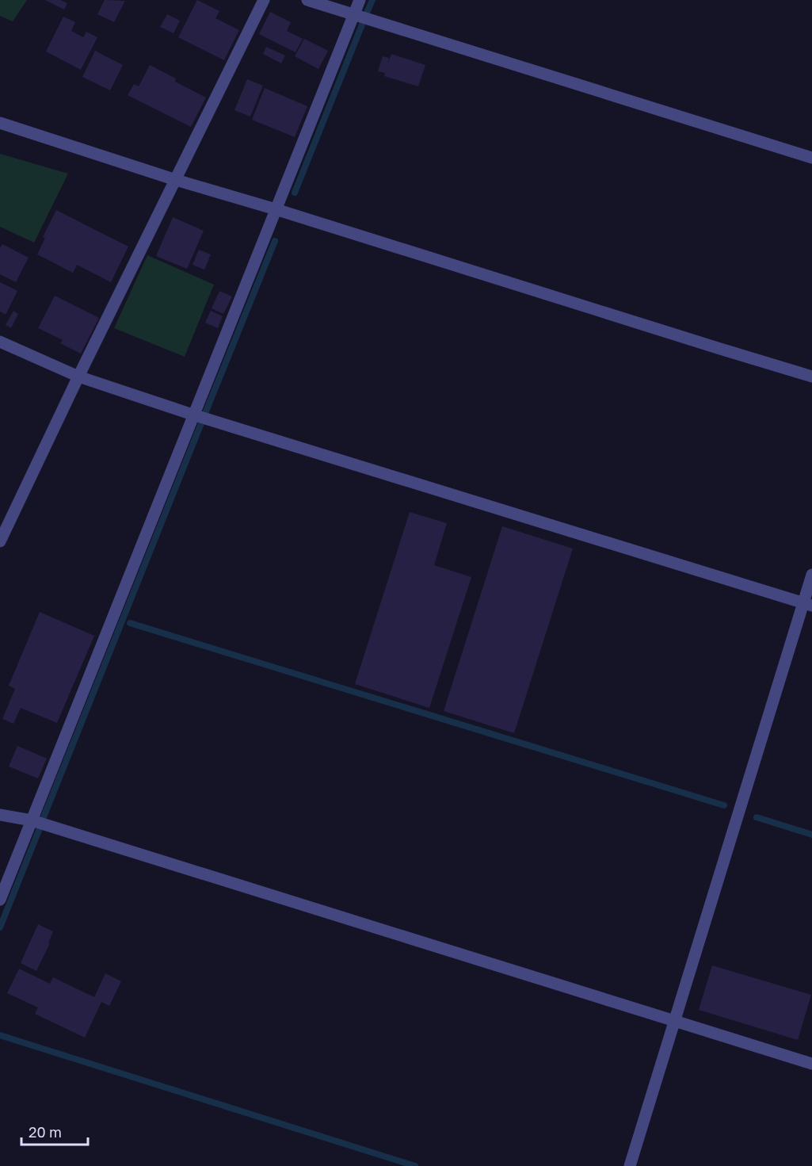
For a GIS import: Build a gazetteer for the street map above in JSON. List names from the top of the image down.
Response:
{
  "scale_bar": "20 m"
}
